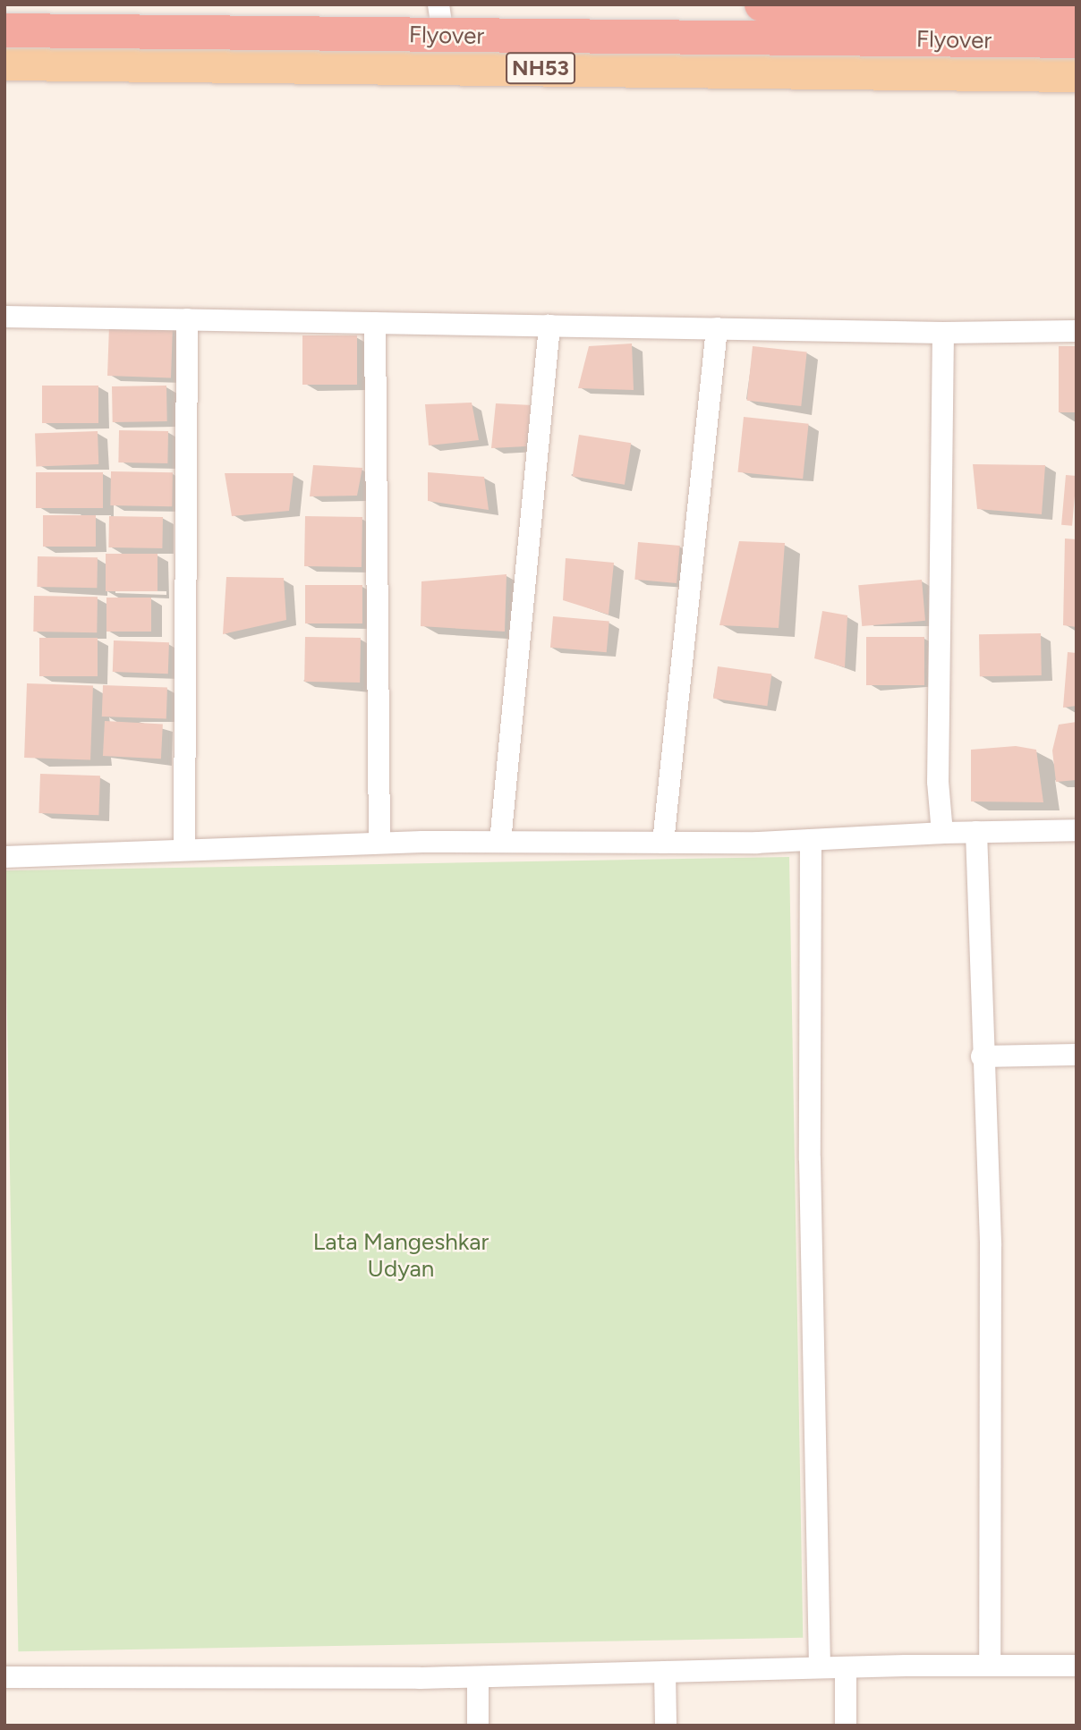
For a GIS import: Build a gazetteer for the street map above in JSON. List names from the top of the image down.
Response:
{
  "streets": {
    "highway": ["Flyover", "NH53"]
  },
  "parks": ["Lata Mangeshkar Udyan"]
}
